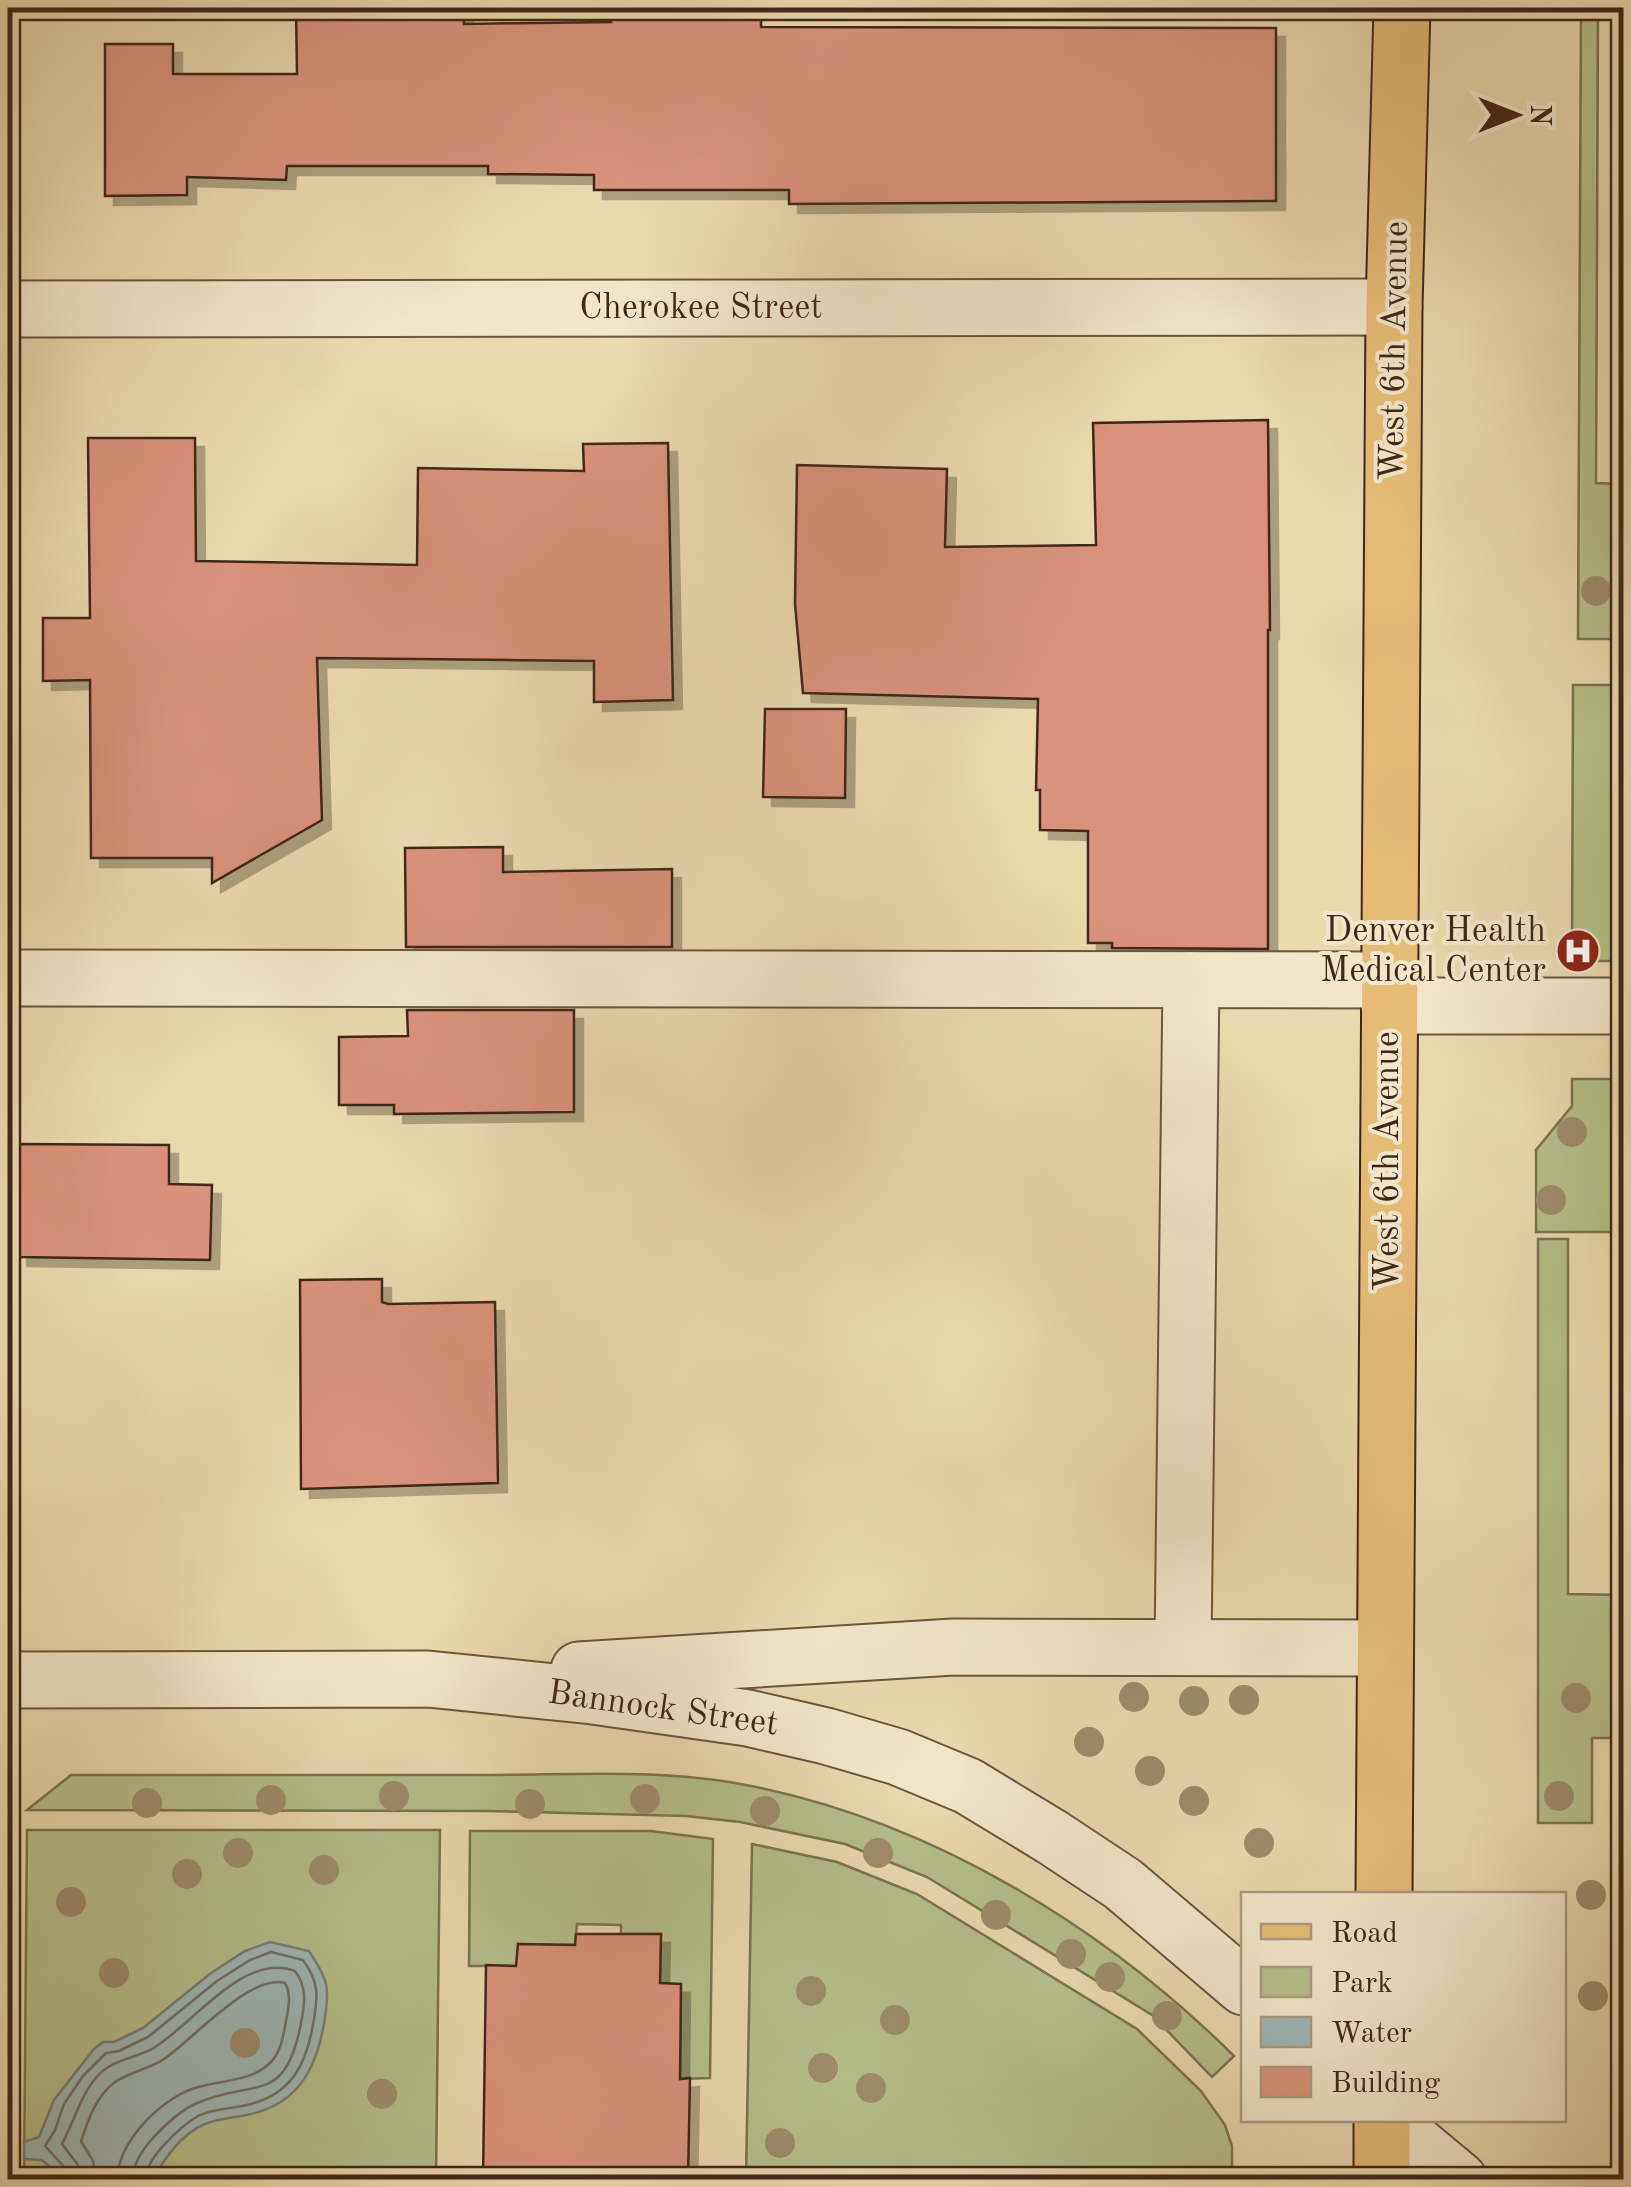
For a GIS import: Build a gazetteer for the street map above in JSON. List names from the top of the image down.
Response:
{
  "streets": {
    "main road": ["West 6th Avenue"],
    "street": ["Cherokee Street", "Bannock Street"]
  },
  "crossings": [
    ["Cherokee Street", "West 6th Avenue"]
  ],
  "places": {
    "hospital": ["Denver Health Medical Center"]
  },
  "legend": [
    "Road",
    "Park",
    "Water",
    "Building"
  ],
  "north": "right"
}
